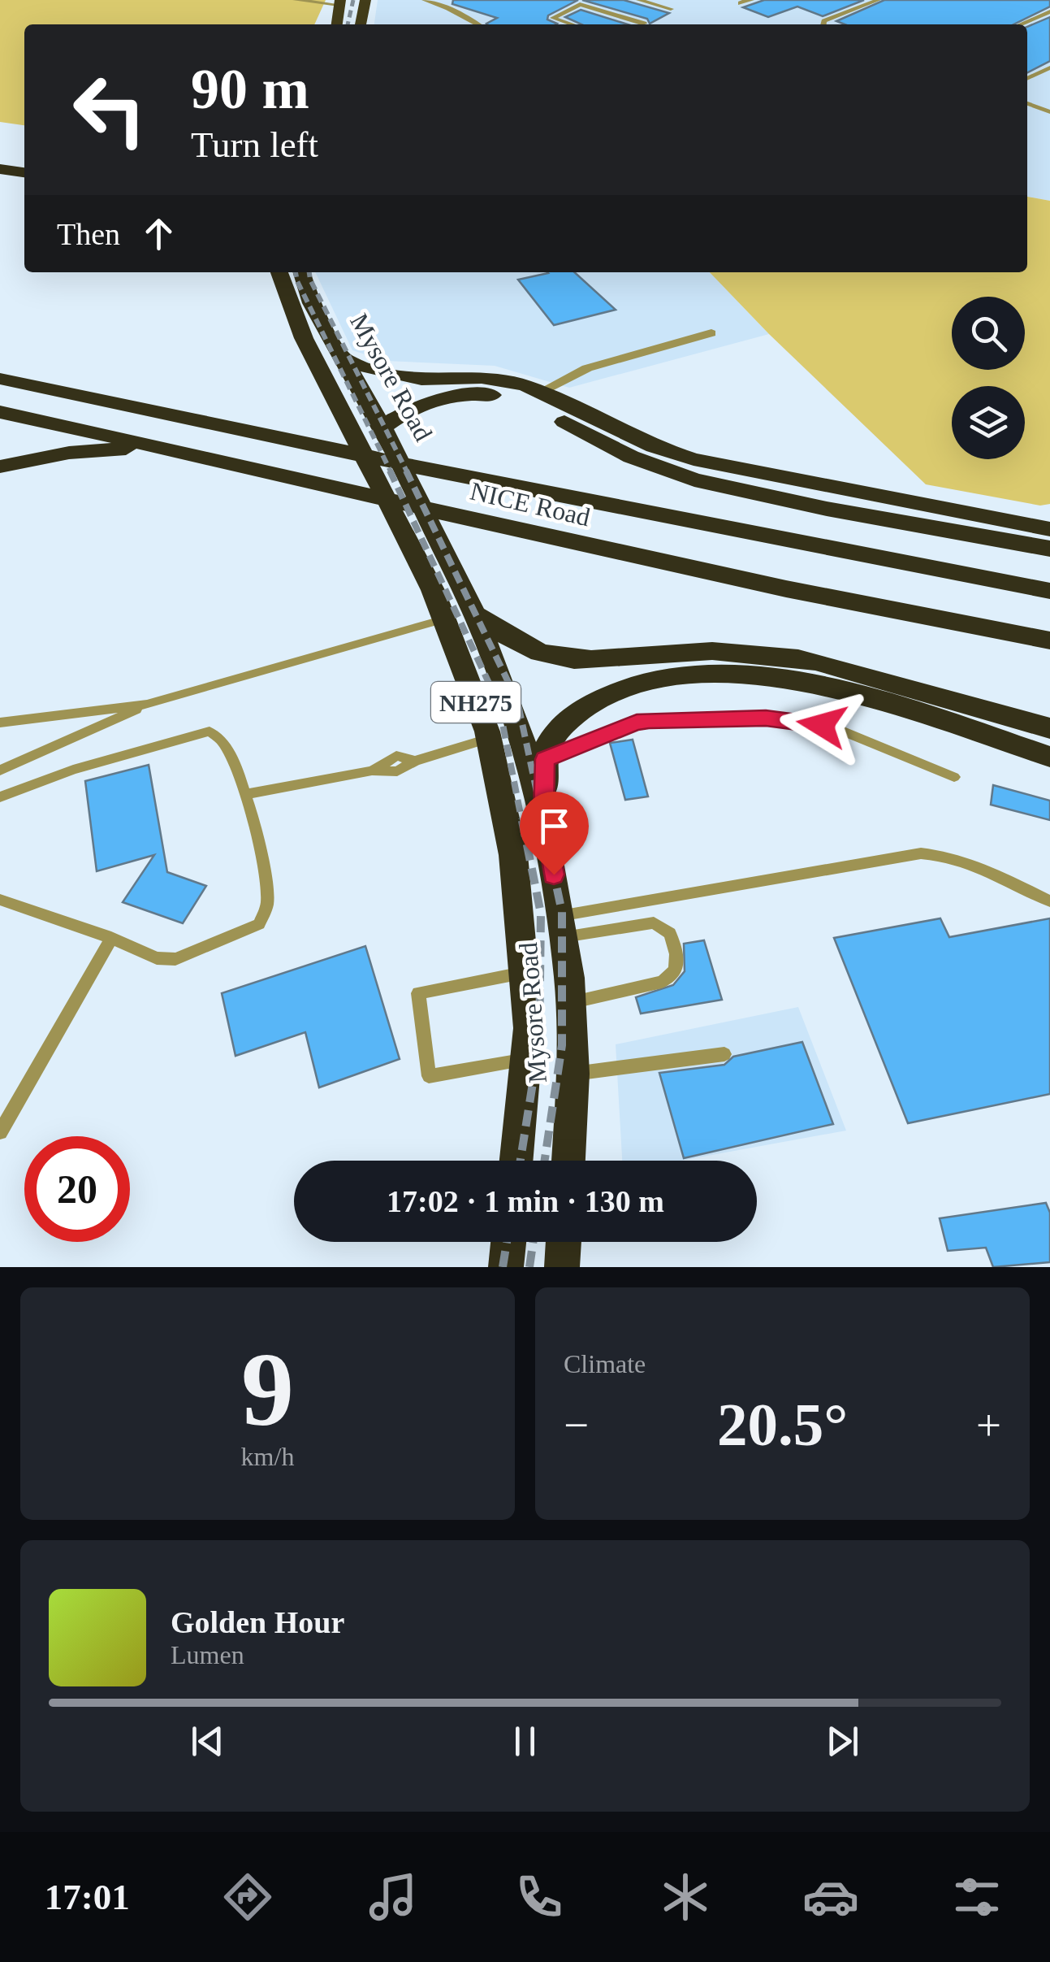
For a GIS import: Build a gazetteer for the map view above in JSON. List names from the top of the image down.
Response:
{
  "streets": {
    "highway": ["Mysore Road", "NICE Road", "NH275"]
  },
  "page": {
    "turn": ["90 m", "Turn left"],
    "then": "Then",
    "limit": "20",
    "trip": "17:02 · 1 min · 130 m",
    "tile": [
      ["9", "km/h"],
      "Climate"
    ],
    "heat": ["−", "20.5°", "+"],
    "song": ["Golden Hour", "Lumen"],
    "tabs": "17:01"
  }
}
